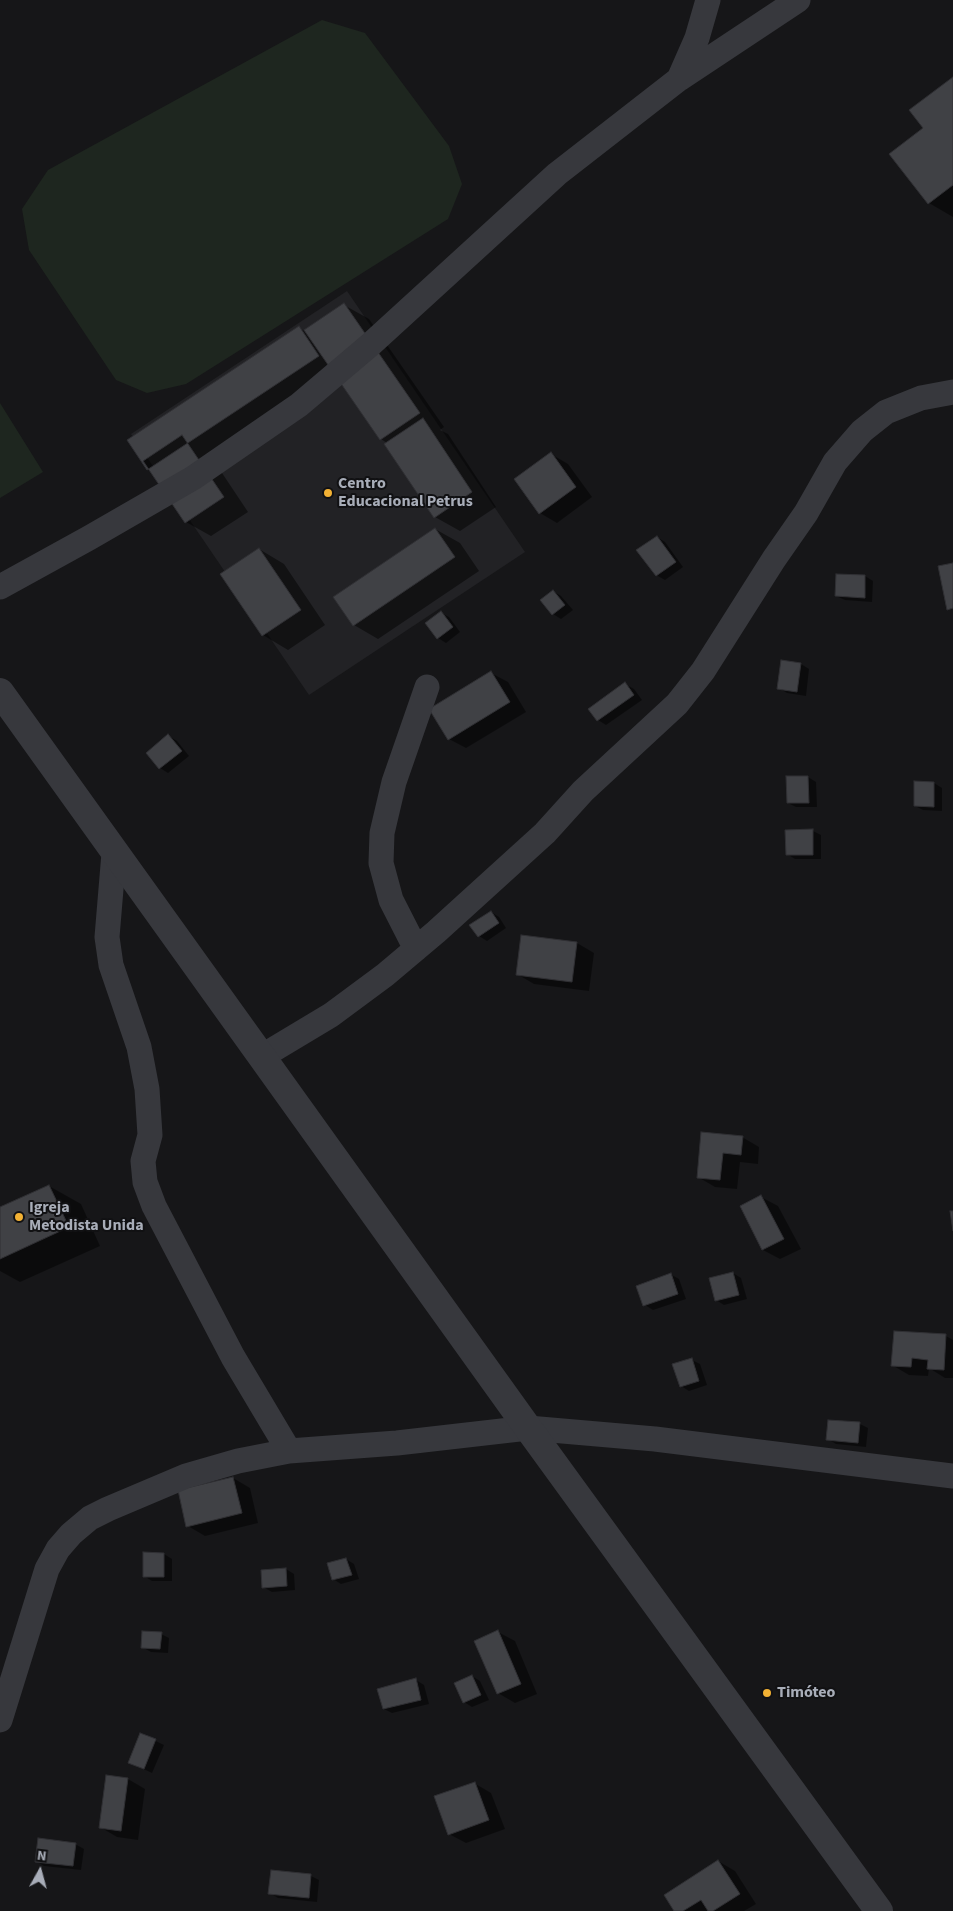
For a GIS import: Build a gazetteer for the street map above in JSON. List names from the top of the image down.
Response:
{
  "places": ["Centro Educacional Petrus", "Igreja Metodista Unida", "Timóteo"],
  "north": "top"
}
